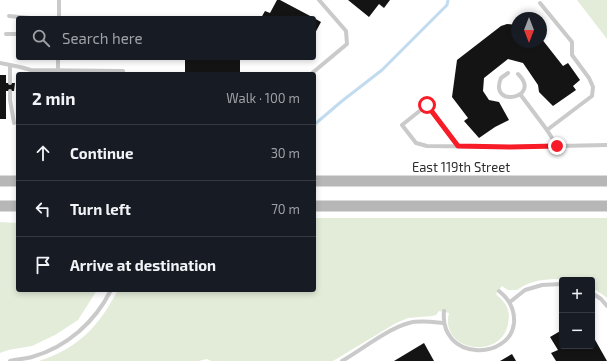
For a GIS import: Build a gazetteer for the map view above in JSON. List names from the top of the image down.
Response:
{
  "streets": {
    "main road": ["East 119th Street"]
  },
  "north": "bottom",
  "page": {
    "search": "Search here",
    "heading": ["2 min", "Walk · 100 m"],
    "list": [
      ["Continue", "30 m"],
      ["Turn left", "70 m"],
      "Arrive at destination"
    ],
    "map_buttons": ["+", "−"]
  }
}
